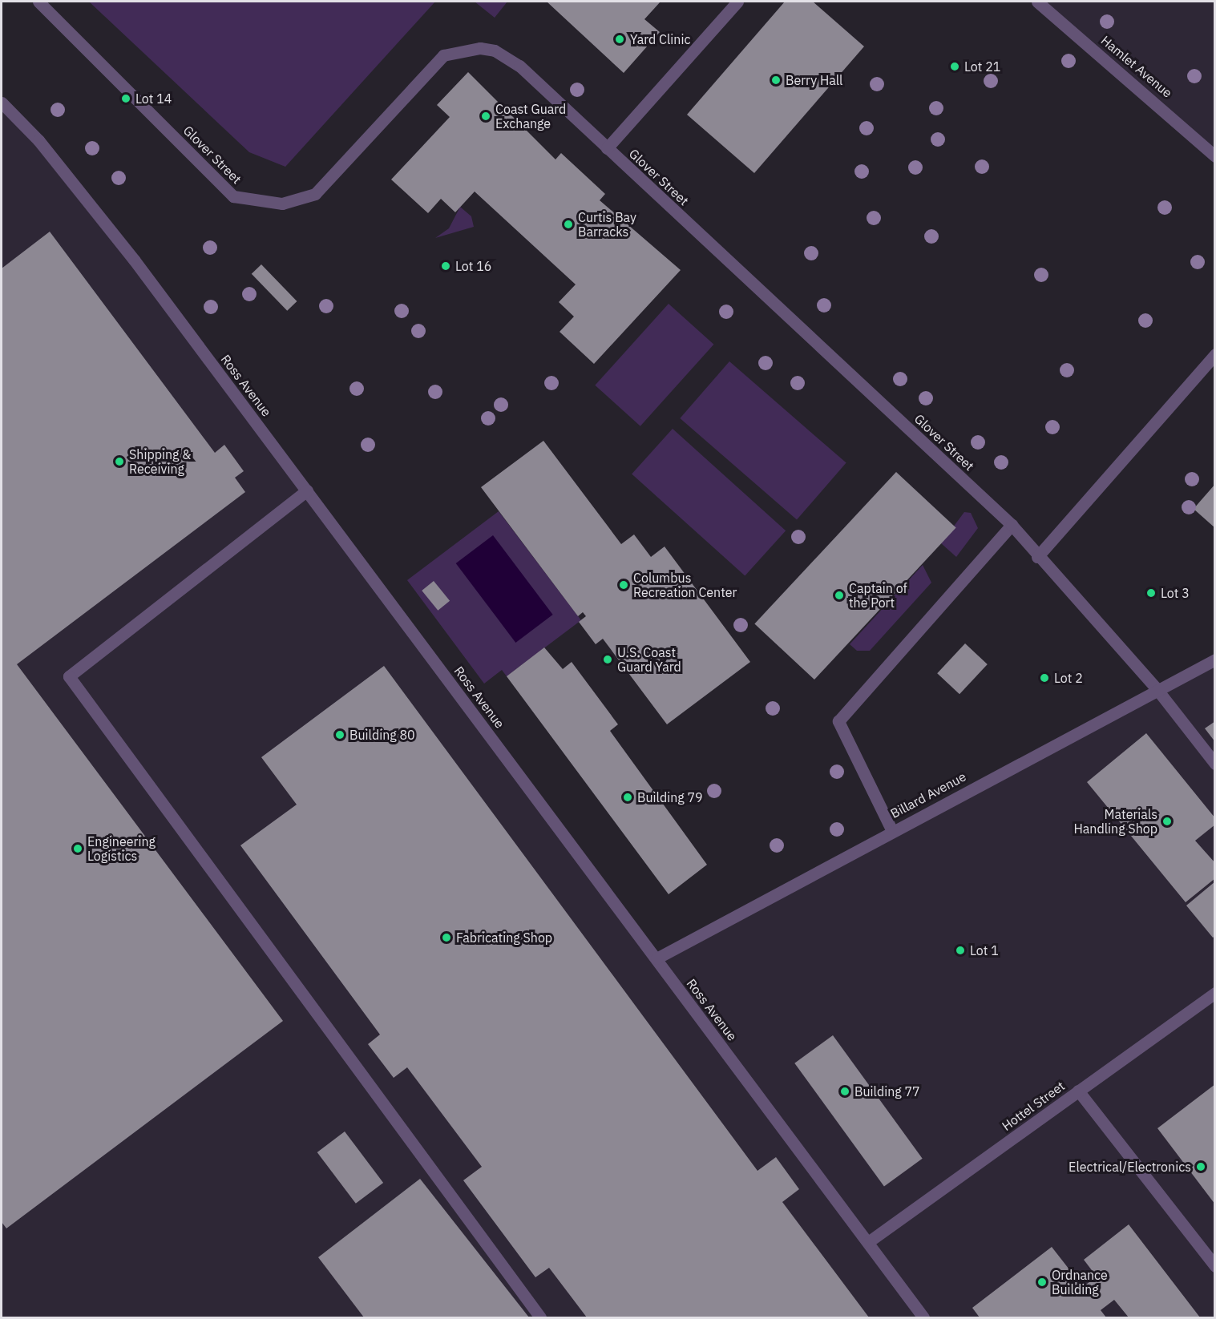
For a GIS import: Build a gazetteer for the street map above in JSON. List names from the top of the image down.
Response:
{
  "streets": {
    "street": [
      "Hamlet Avenue",
      "Glover Street",
      "Ross Avenue",
      "Billard Avenue",
      "Hottel Street"
    ]
  },
  "crossings": [
    ["Glover Street", "Billard Avenue"],
    ["Ross Avenue", "Billard Avenue"],
    ["Ross Avenue", "Hottel Street"]
  ],
  "places": [
    "Yard Clinic",
    "Lot 21",
    "Berry Hall",
    "Lot 14",
    "Coast Guard Exchange",
    "Curtis Bay Barracks",
    "Lot 16",
    "Shipping & Receiving",
    "Columbus Recreation Center",
    "Lot 3",
    "Captain of the Port",
    "U.S. Coast Guard Yard",
    "Lot 2",
    "Building 80",
    "Building 79",
    "Materials Handling Shop",
    "Engineering Logistics",
    "Fabricating Shop",
    "Lot 1",
    "Building 77",
    "Electrical/Electronics",
    "Ordnance Building"
  ]
}
